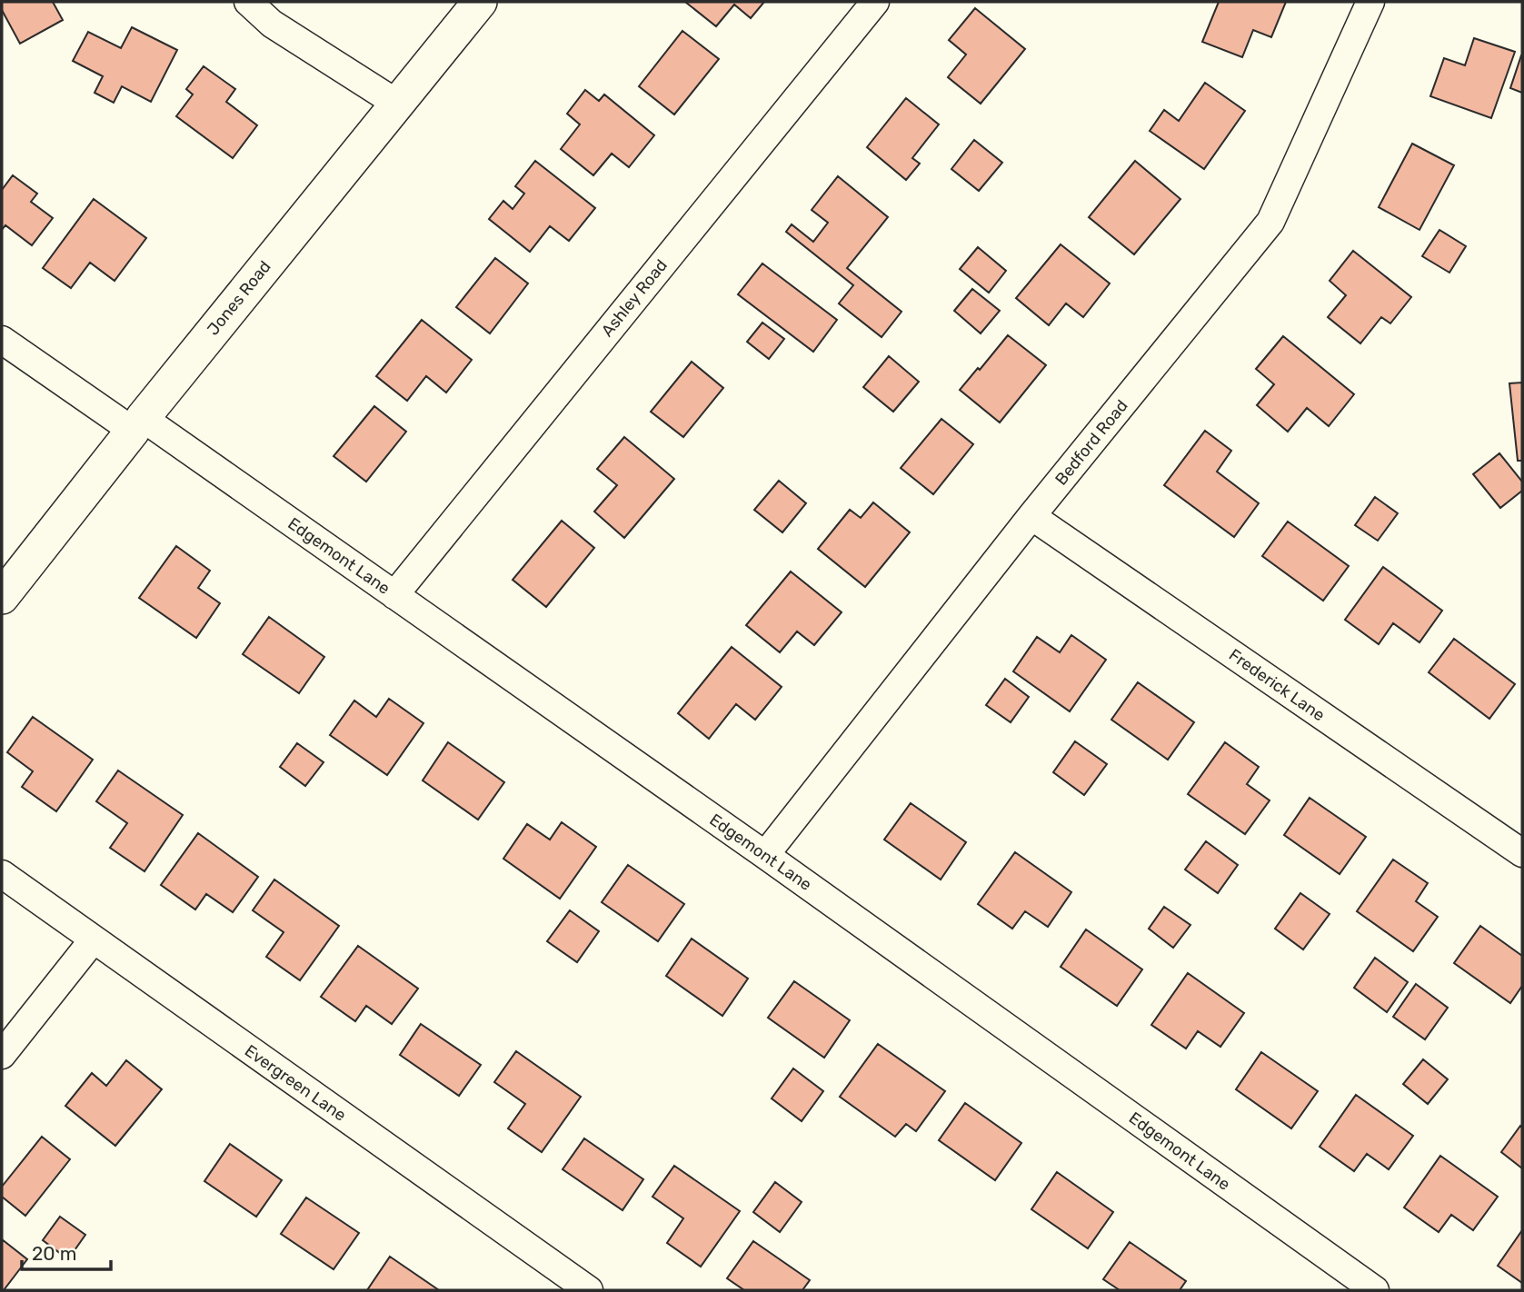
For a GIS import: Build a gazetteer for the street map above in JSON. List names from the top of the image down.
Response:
{
  "streets": {
    "street": [
      "Jones Road",
      "Ashley Road",
      "Bedford Road",
      "Edgemont Lane",
      "Frederick Lane",
      "Evergreen Lane"
    ]
  },
  "crossings": [
    ["Jones Road", "Edgemont Lane"],
    ["Ashley Road", "Edgemont Lane"],
    ["Bedford Road", "Edgemont Lane"],
    ["Bedford Road", "Frederick Lane"]
  ],
  "scale_bar": "20 m"
}
